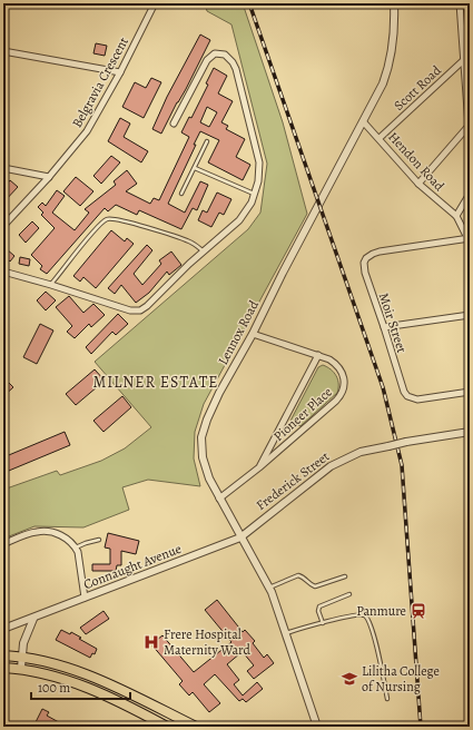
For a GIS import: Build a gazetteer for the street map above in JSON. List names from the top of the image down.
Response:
{
  "streets": {
    "street": [
      "Belgravia Crescent",
      "Scott Road",
      "Hendon Road",
      "Moir Street",
      "Lennox Road",
      "Pioneer Place",
      "Frederick Street",
      "Connaught Avenue"
    ]
  },
  "crossings": [
    ["Scott Road", "Hendon Road"],
    ["Hendon Road", "Moir Street"],
    ["Hendon Road", "Lennox Road"],
    ["Lennox Road", "Pioneer Place"],
    ["Lennox Road", "Frederick Street"],
    ["Lennox Road", "Connaught Avenue"],
    ["Frederick Street", "Connaught Avenue"]
  ],
  "districts": ["MILNER ESTATE"],
  "places": {
    "station": ["Panmure"],
    "hospital": ["Frere Hospital Maternity Ward"],
    "school or university": ["Lilitha College of Nursing"]
  },
  "scale_bar": "100 m"
}
